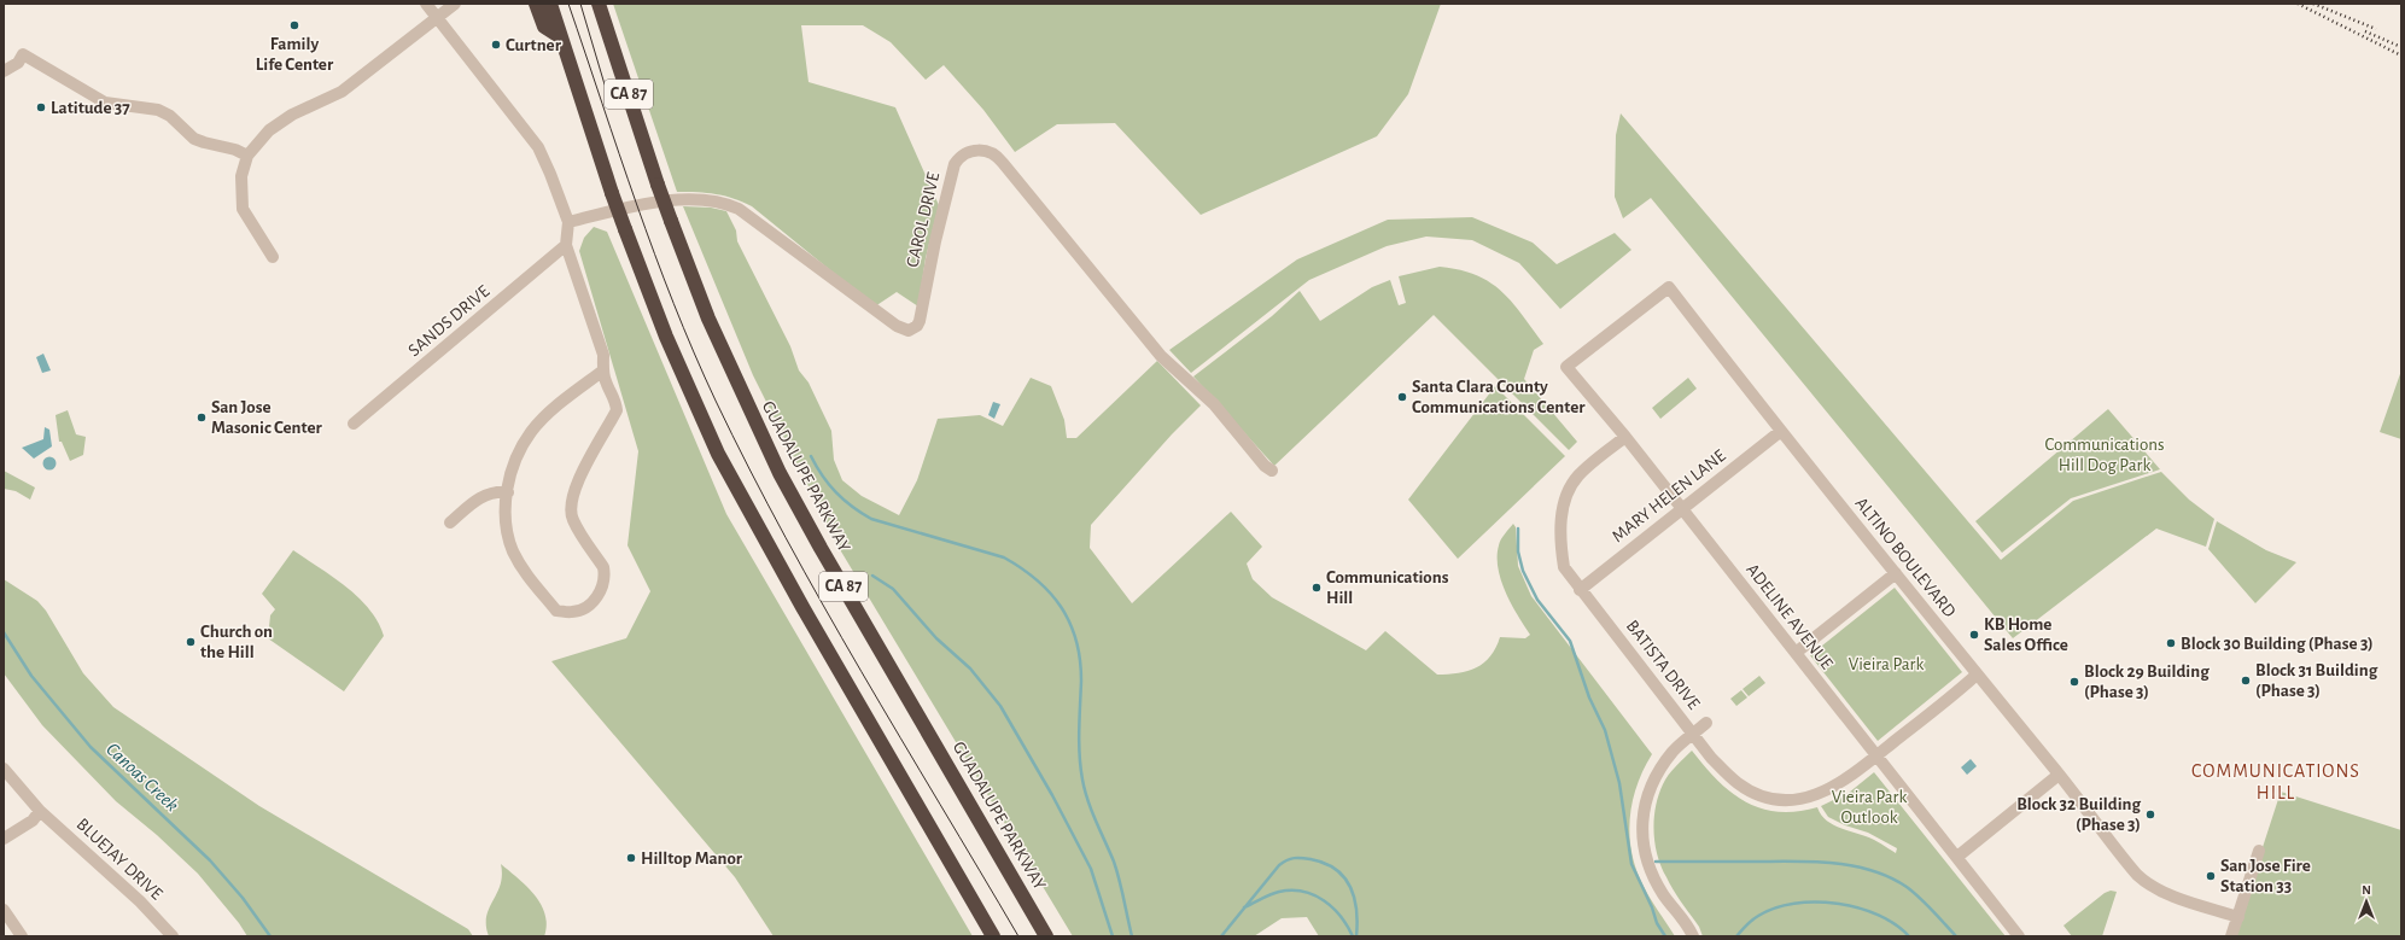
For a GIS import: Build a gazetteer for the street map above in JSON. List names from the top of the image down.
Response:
{
  "streets": {
    "highway": ["CA 87", "GUADALUPE PARKWAY"],
    "street": [
      "CAROL DRIVE",
      "SANDS DRIVE",
      "MARY HELEN LANE",
      "ALTINO BOULEVARD",
      "ADELINE AVENUE",
      "BATISTA DRIVE",
      "BLUEJAY DRIVE"
    ]
  },
  "crossings": [
    ["MARY HELEN LANE", "ALTINO BOULEVARD"],
    ["MARY HELEN LANE", "ADELINE AVENUE"],
    ["MARY HELEN LANE", "BATISTA DRIVE"],
    ["ALTINO BOULEVARD", "ADELINE AVENUE"],
    ["ALTINO BOULEVARD", "BATISTA DRIVE"],
    ["ADELINE AVENUE", "BATISTA DRIVE"]
  ],
  "districts": ["COMMUNICATIONS HILL"],
  "water": ["Canoas Creek"],
  "parks": ["Communications Hill Dog Park", "Vieira Park", "Vieira Park Outlook"],
  "places": [
    "Family Life Center",
    "Curtner",
    "Latitude 37",
    "Santa Clara County Communications Center",
    "San Jose Masonic Center",
    "Communications Hill",
    "KB Home Sales Office",
    "Church on the Hill",
    "Block 30 Building (Phase 3)",
    "Block 31 Building (Phase 3)",
    "Block 29 Building (Phase 3)",
    "Block 32 Building (Phase 3)",
    "Hilltop Manor",
    "San Jose Fire Station 33"
  ],
  "north": "top"
}
